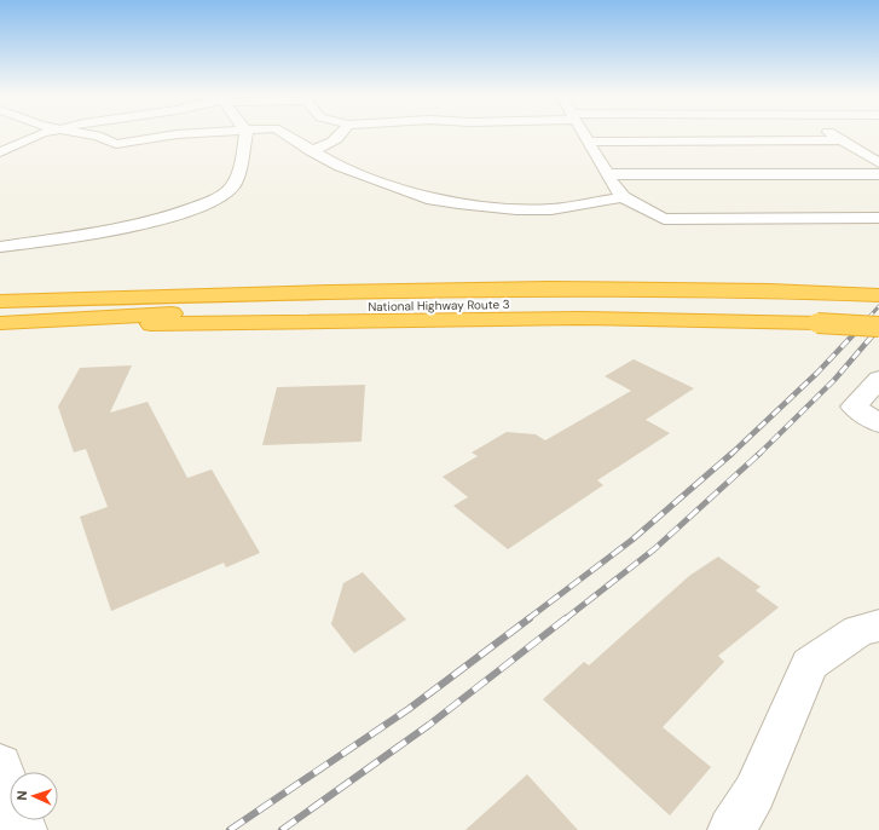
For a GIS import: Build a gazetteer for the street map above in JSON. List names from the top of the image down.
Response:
{
  "streets": {
    "highway": ["National Highway Route 3"]
  },
  "north": "left"
}
